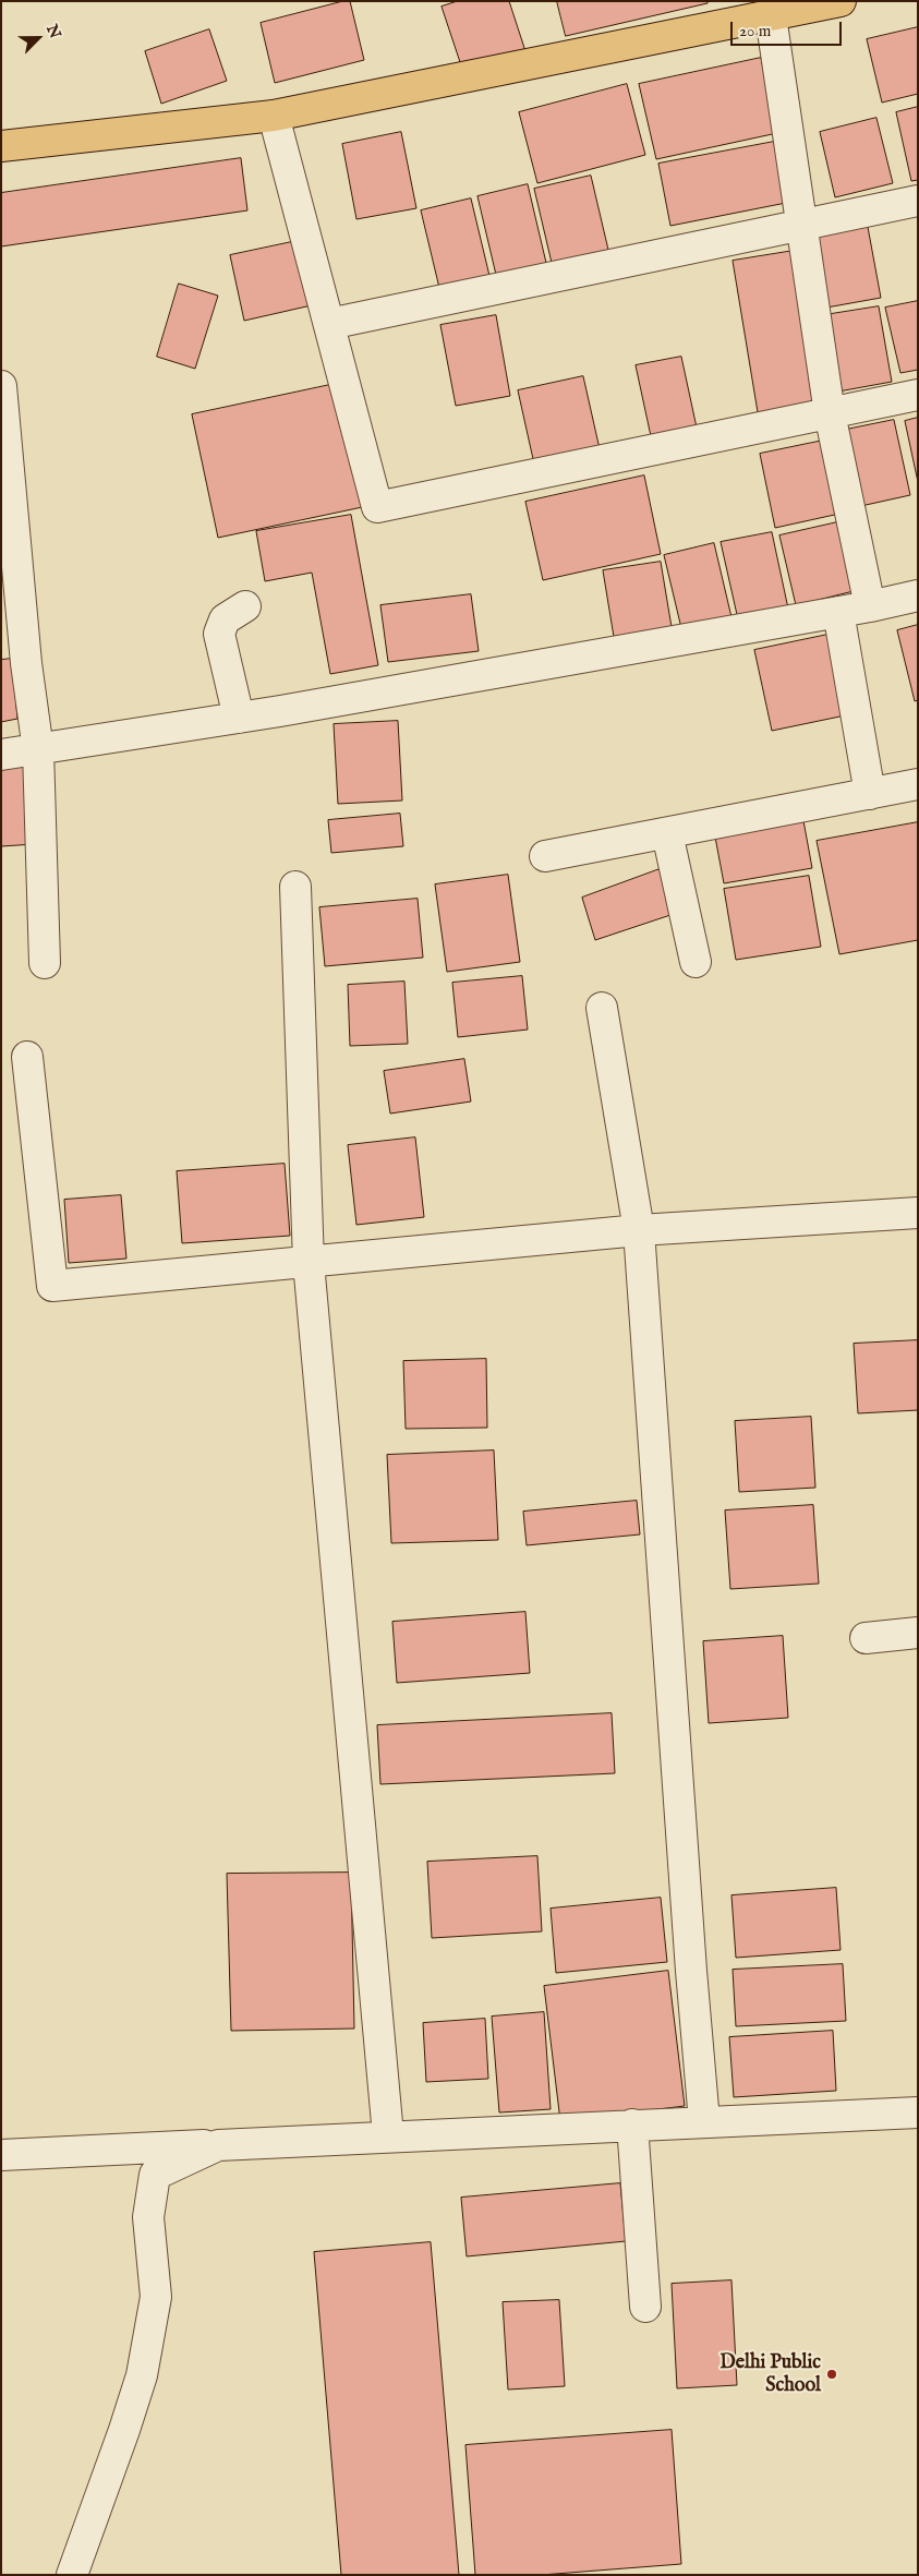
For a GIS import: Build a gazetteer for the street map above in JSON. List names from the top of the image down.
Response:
{
  "places": ["Delhi Public School"],
  "scale_bar": "20 m",
  "north": "top right"
}
